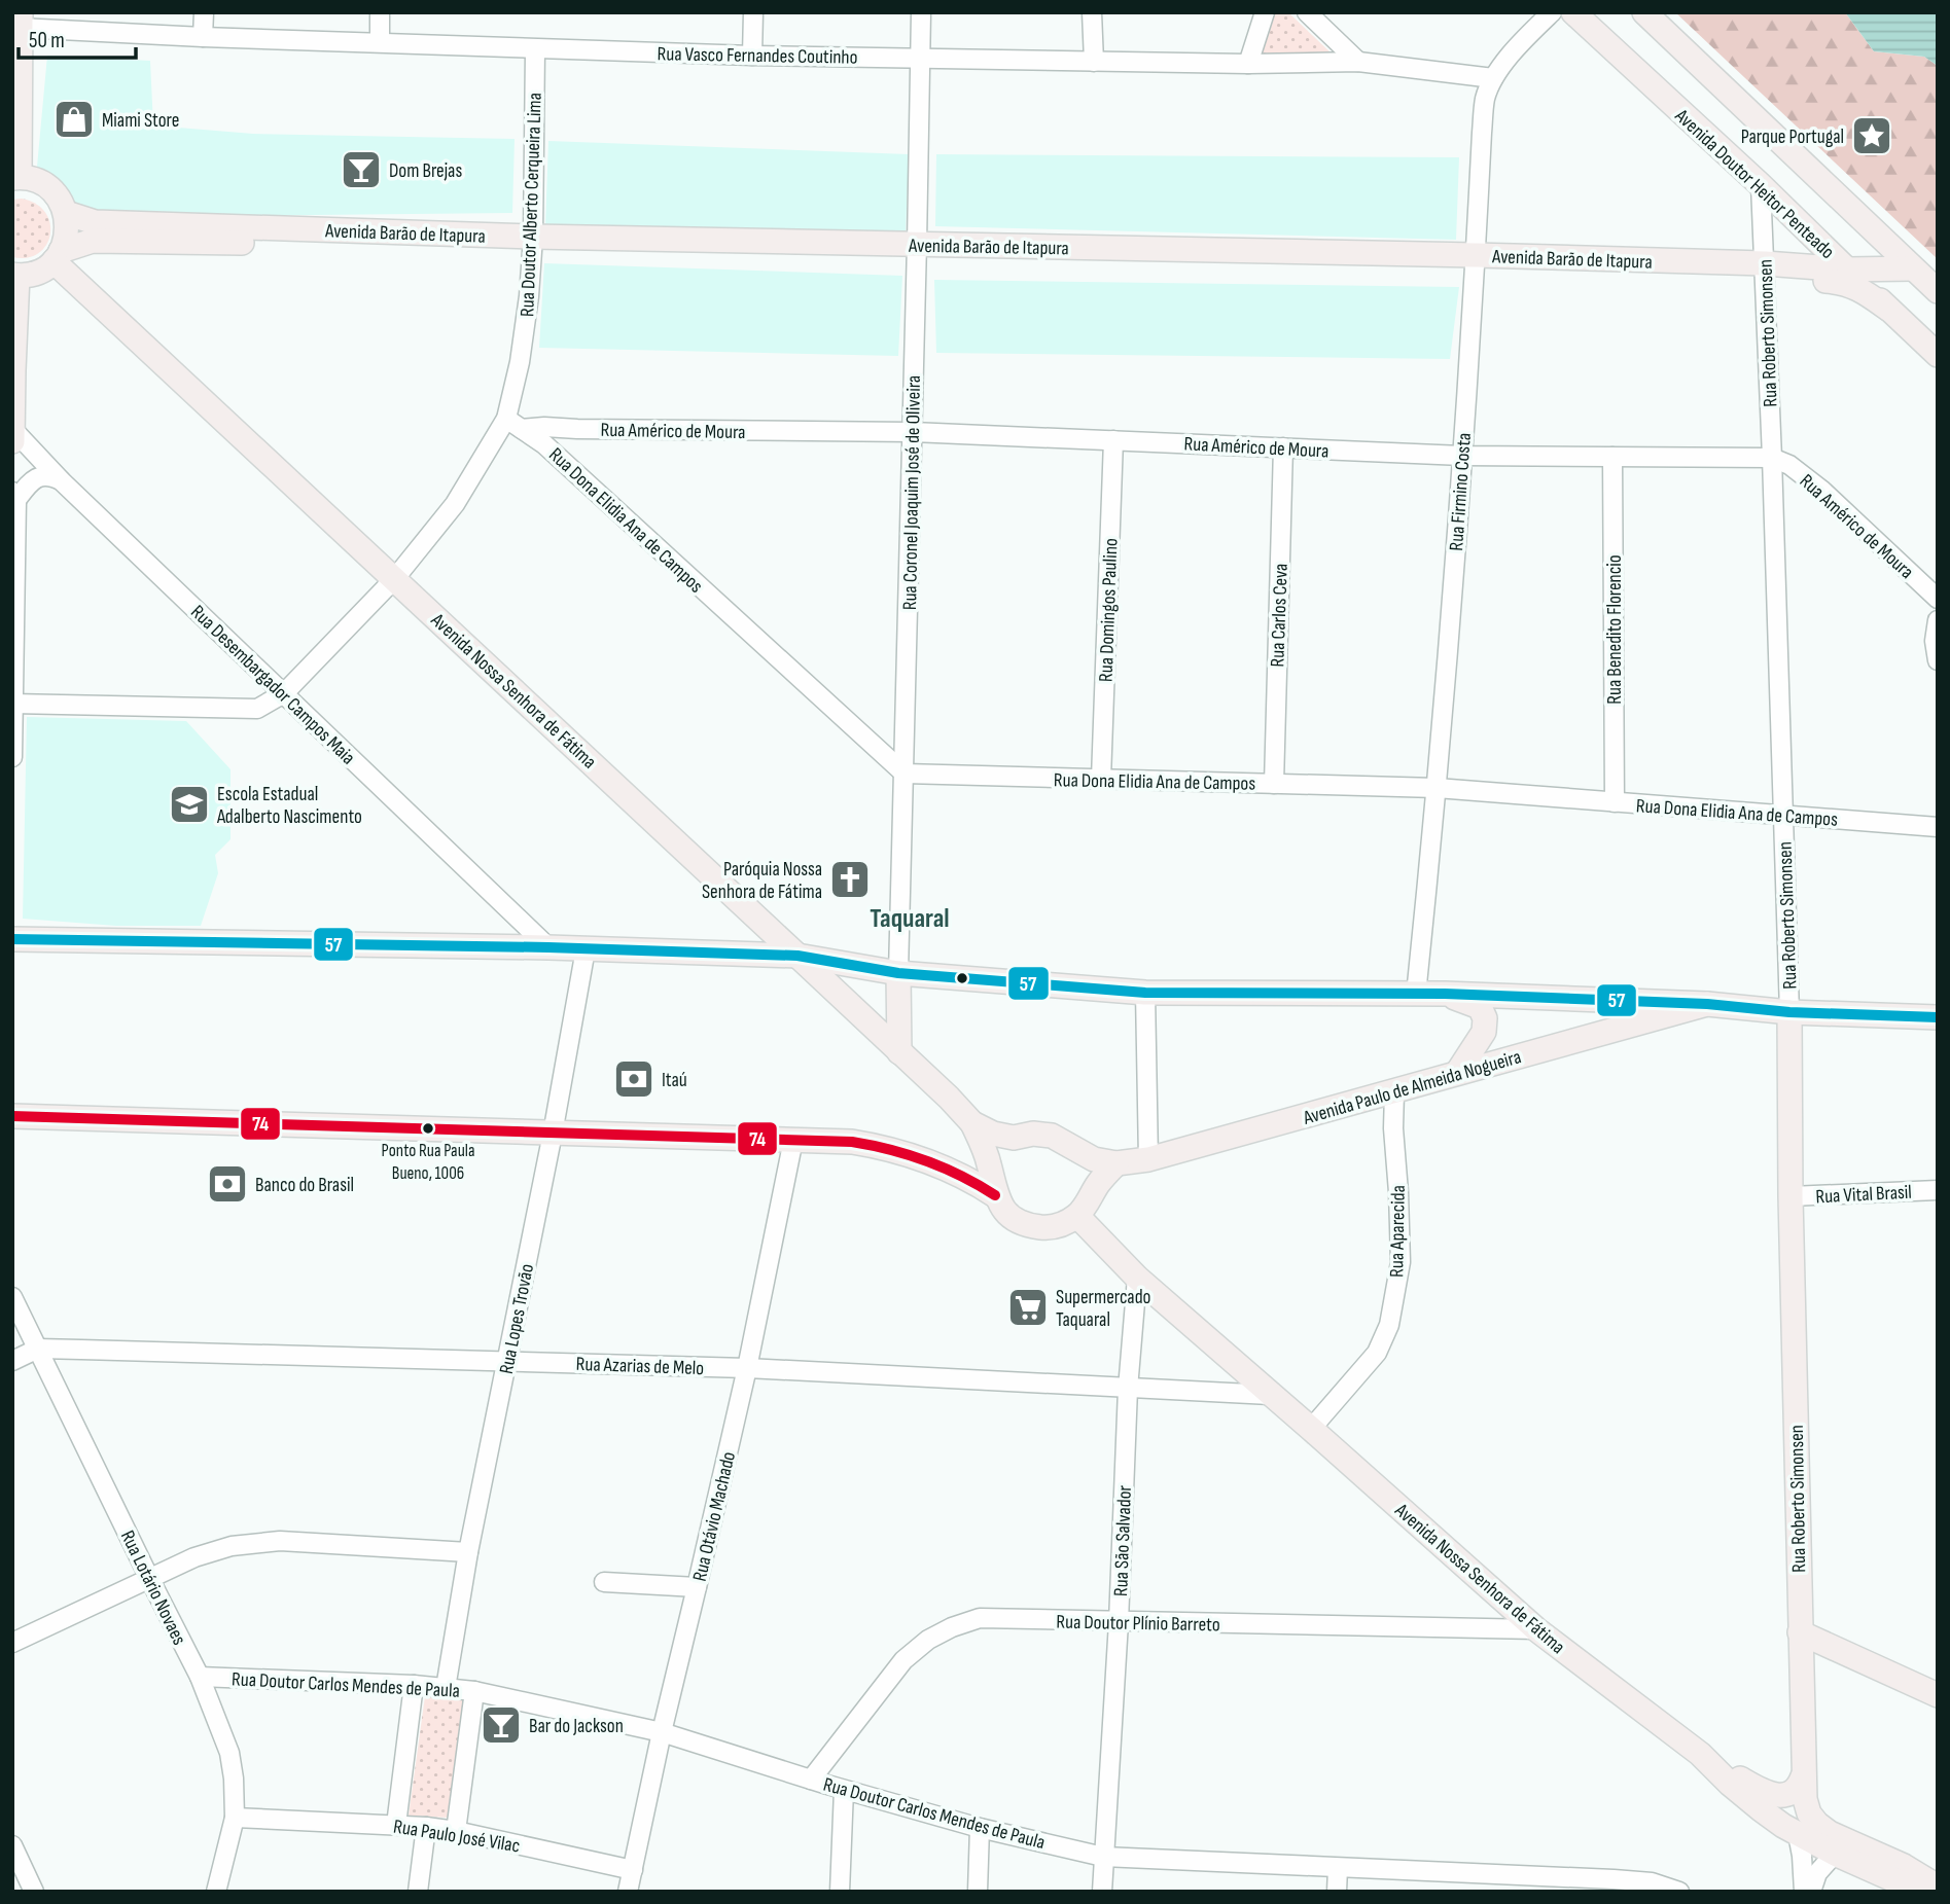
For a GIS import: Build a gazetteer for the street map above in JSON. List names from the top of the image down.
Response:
{
  "streets": {
    "main road": [
      "Avenida Doutor Heitor Penteado",
      "Avenida Barão de Itapura",
      "Rua Roberto Simonsen",
      "Avenida Nossa Senhora de Fátima",
      "Avenida Paulo de Almeida Nogueira"
    ],
    "street": [
      "Rua Vasco Fernandes Coutinho",
      "Rua Doutor Alberto Cerqueira Lima",
      "Rua Américo de Moura",
      "Rua Firmino Costa",
      "Rua Coronel Joaquim José de Oliveira",
      "Rua Dona Elidia Ana de Campos",
      "Rua Domingos Paulino",
      "Rua Carlos Ceva",
      "Rua Benedito Florencio",
      "Rua Desembargador Campos Maia",
      "Rua Vital Brasil",
      "Rua Aparecida",
      "Rua Lopes Trovão",
      "Rua Azarias de Melo",
      "Rua Otávio Machado",
      "Rua São Salvador",
      "Rua Lotário Novaes",
      "Rua Doutor Plínio Barreto",
      "Rua Doutor Carlos Mendes de Paula",
      "Rua Paulo José Vilac"
    ]
  },
  "crossings": [
    ["Rua Vasco Fernandes Coutinho", "Rua Doutor Alberto Cerqueira Lima"],
    ["Rua Vasco Fernandes Coutinho", "Rua Firmino Costa"],
    ["Rua Vasco Fernandes Coutinho", "Rua Coronel Joaquim José de Oliveira"],
    ["Avenida Doutor Heitor Penteado", "Avenida Barão de Itapura"],
    ["Avenida Doutor Heitor Penteado", "Rua Roberto Simonsen"],
    ["Rua Doutor Alberto Cerqueira Lima", "Avenida Barão de Itapura"],
    ["Rua Doutor Alberto Cerqueira Lima", "Rua Dona Elidia Ana de Campos"],
    ["Rua Doutor Alberto Cerqueira Lima", "Rua Desembargador Campos Maia"],
    ["Rua Doutor Alberto Cerqueira Lima", "Avenida Nossa Senhora de Fátima"],
    ["Avenida Barão de Itapura", "Rua Roberto Simonsen"],
    ["Avenida Barão de Itapura", "Rua Firmino Costa"],
    ["Avenida Barão de Itapura", "Rua Coronel Joaquim José de Oliveira"],
    ["Avenida Barão de Itapura", "Avenida Nossa Senhora de Fátima"],
    ["Rua Roberto Simonsen", "Rua Américo de Moura"],
    ["Rua Roberto Simonsen", "Rua Dona Elidia Ana de Campos"],
    ["Rua Roberto Simonsen", "Rua Vital Brasil"],
    ["Rua Américo de Moura", "Rua Firmino Costa"],
    ["Rua Américo de Moura", "Rua Coronel Joaquim José de Oliveira"],
    ["Rua Américo de Moura", "Rua Dona Elidia Ana de Campos"],
    ["Rua Américo de Moura", "Rua Domingos Paulino"],
    ["Rua Américo de Moura", "Rua Carlos Ceva"],
    ["Rua Américo de Moura", "Rua Benedito Florencio"],
    ["Rua Firmino Costa", "Rua Dona Elidia Ana de Campos"],
    ["Rua Coronel Joaquim José de Oliveira", "Rua Dona Elidia Ana de Campos"],
    ["Rua Dona Elidia Ana de Campos", "Rua Domingos Paulino"],
    ["Rua Dona Elidia Ana de Campos", "Rua Carlos Ceva"],
    ["Rua Dona Elidia Ana de Campos", "Rua Benedito Florencio"],
    ["Avenida Nossa Senhora de Fátima", "Rua Aparecida"],
    ["Avenida Nossa Senhora de Fátima", "Rua Azarias de Melo"],
    ["Avenida Nossa Senhora de Fátima", "Rua São Salvador"],
    ["Avenida Nossa Senhora de Fátima", "Rua Doutor Plínio Barreto"],
    ["Avenida Paulo de Almeida Nogueira", "Rua Aparecida"],
    ["Rua Lopes Trovão", "Rua Azarias de Melo"],
    ["Rua Lopes Trovão", "Rua Doutor Carlos Mendes de Paula"],
    ["Rua Azarias de Melo", "Rua Otávio Machado"],
    ["Rua Azarias de Melo", "Rua São Salvador"],
    ["Rua Azarias de Melo", "Rua Lotário Novaes"],
    ["Rua Otávio Machado", "Rua Doutor Carlos Mendes de Paula"],
    ["Rua Otávio Machado", "Rua Paulo José Vilac"],
    ["Rua São Salvador", "Rua Doutor Plínio Barreto"],
    ["Rua São Salvador", "Rua Doutor Carlos Mendes de Paula"],
    ["Rua Lotário Novaes", "Rua Doutor Carlos Mendes de Paula"],
    ["Rua Lotário Novaes", "Rua Paulo José Vilac"],
    ["Rua Doutor Plínio Barreto", "Rua Doutor Carlos Mendes de Paula"]
  ],
  "districts": ["Taquaral"],
  "places": {
    "shop": ["Miami Store"],
    "place": ["Parque Portugal"],
    "bar": ["Dom Brejas", "Bar do Jackson"],
    "school or university": ["Escola Estadual Adalberto Nascimento"],
    "church": ["Paróquia Nossa Senhora de Fátima"],
    "bank": ["Itaú", "Banco do Brasil"],
    "other": ["Ponto Rua Paula Bueno, 1006"],
    "supermarket": ["Supermercado Taquaral"]
  },
  "lines": ["transit line 57", "transit line 74"],
  "scale_bar": "50 m"
}
